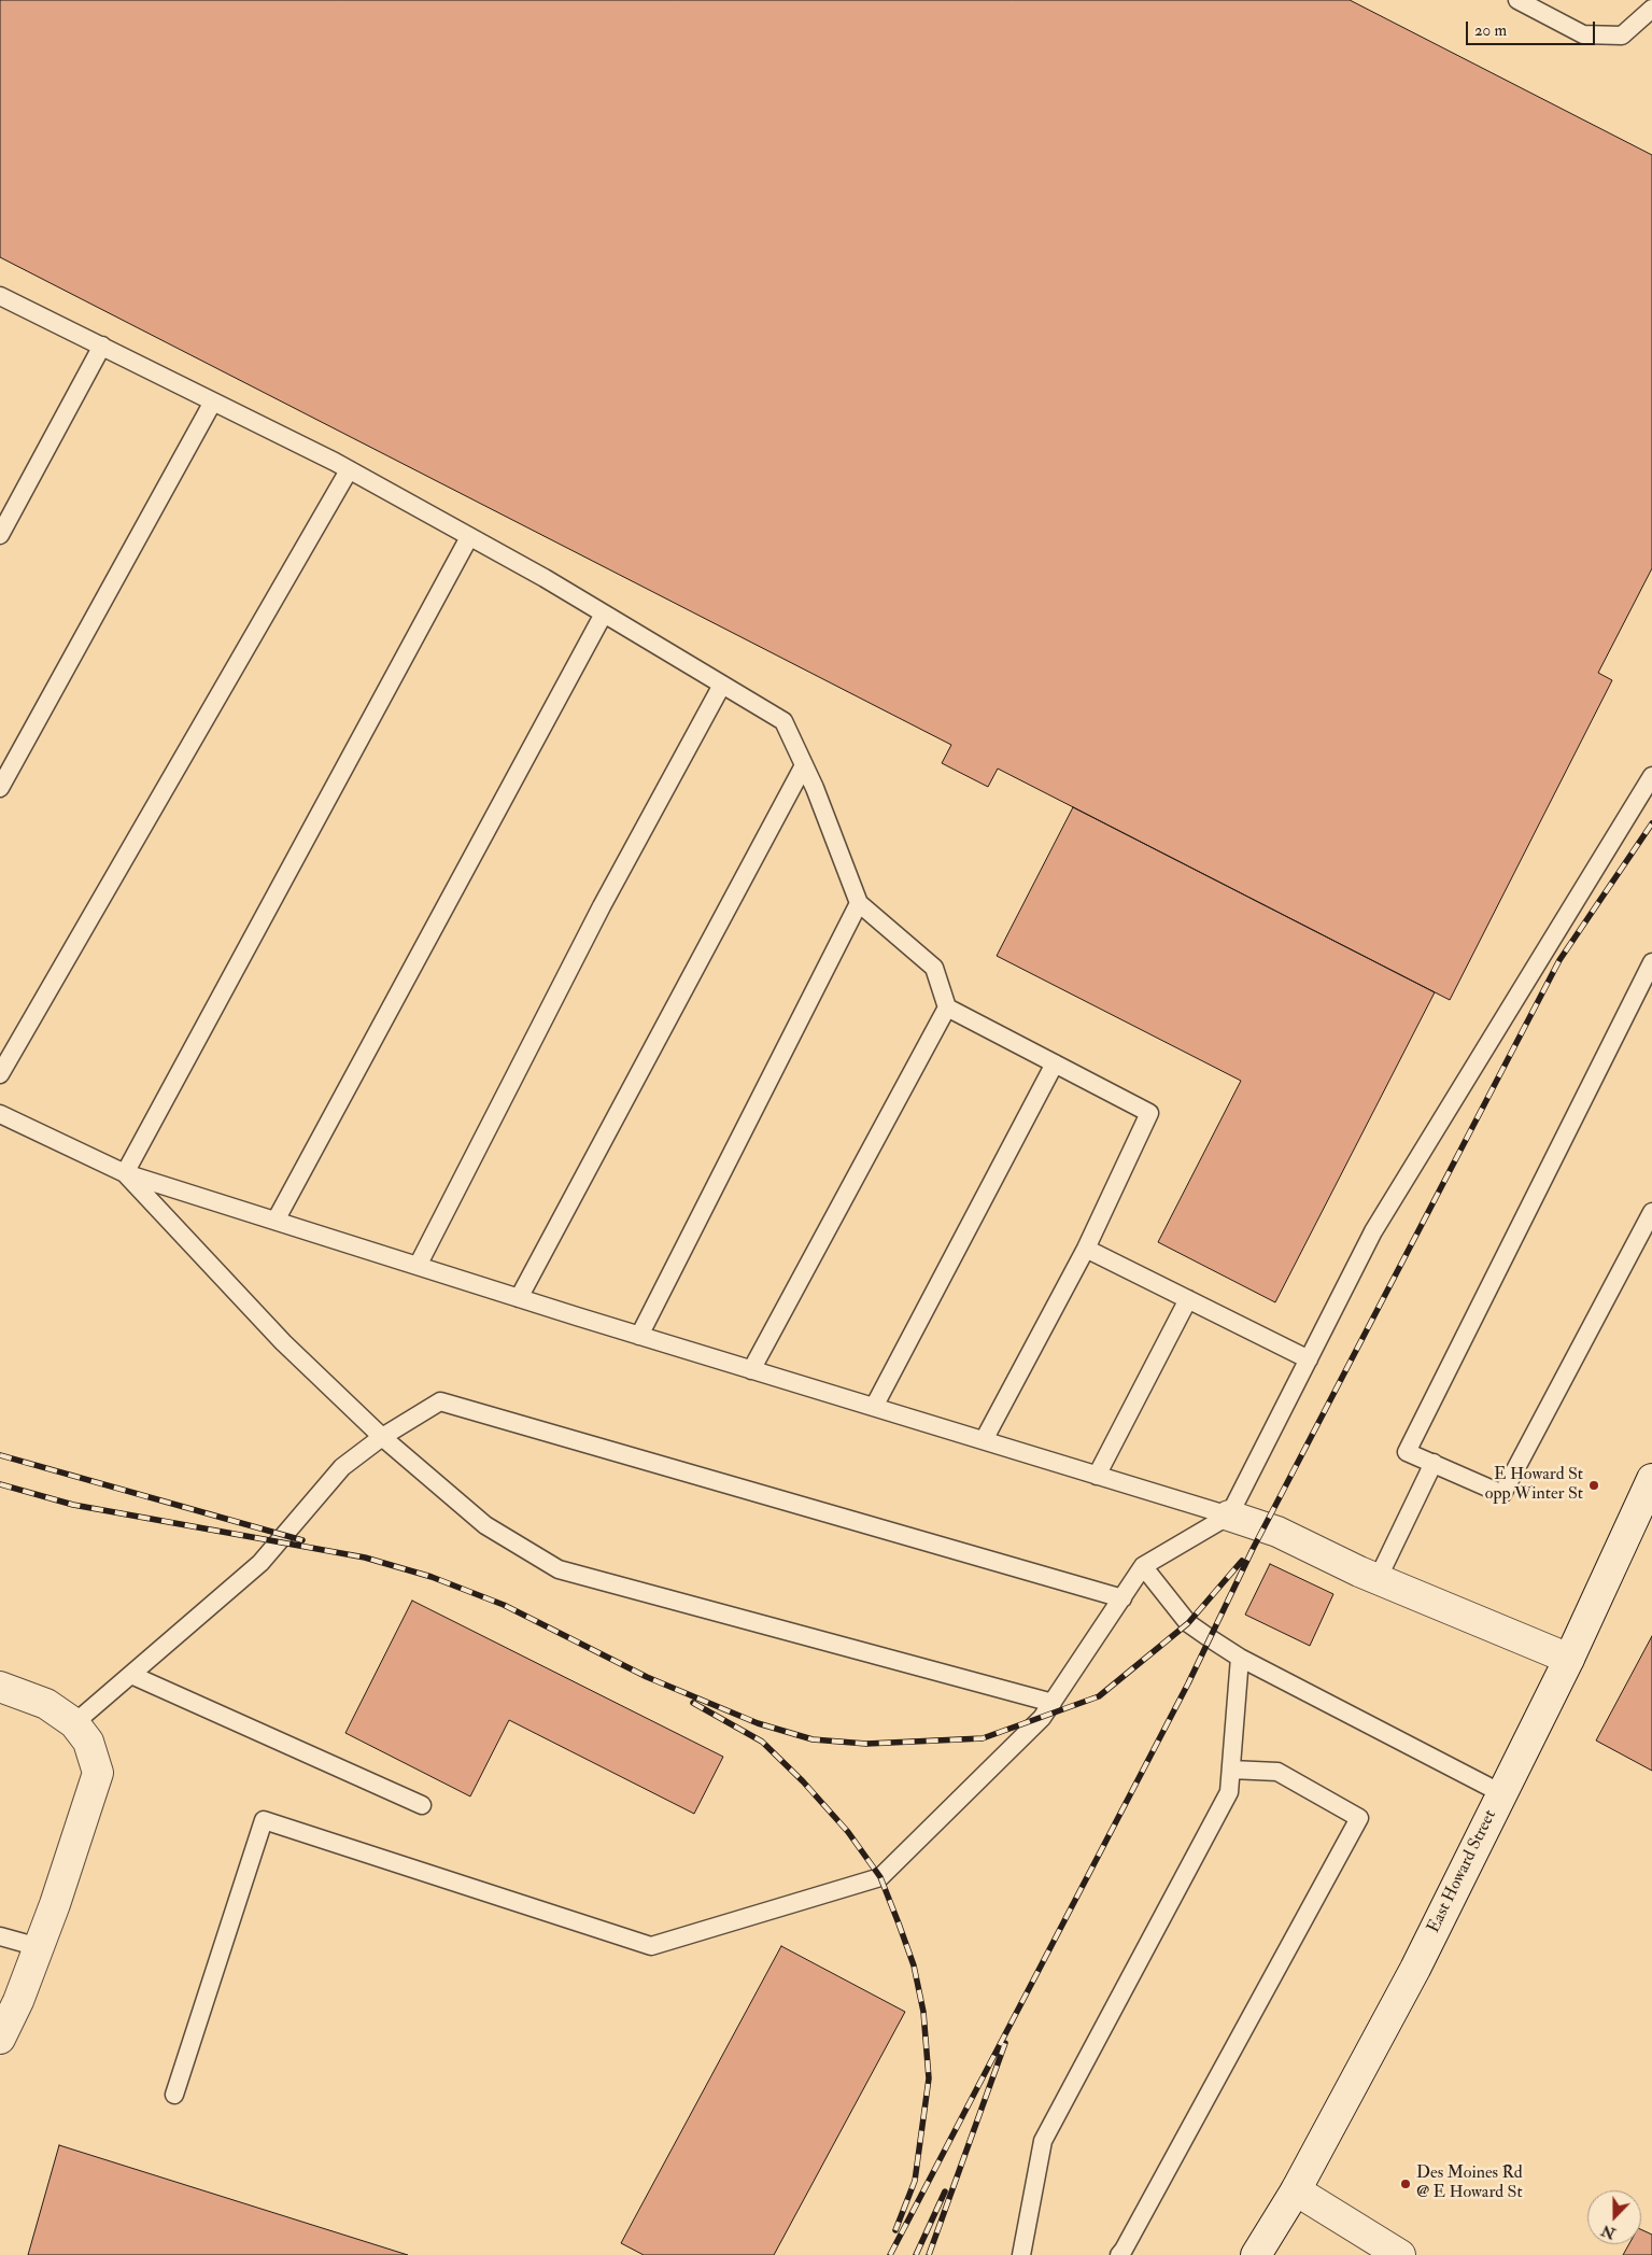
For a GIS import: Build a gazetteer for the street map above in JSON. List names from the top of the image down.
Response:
{
  "streets": {
    "street": ["East Howard Street"]
  },
  "places": ["E Howard St opp Winter St", "Des Moines Rd @ E Howard St"],
  "scale_bar": "20 m",
  "north": "bottom"
}
